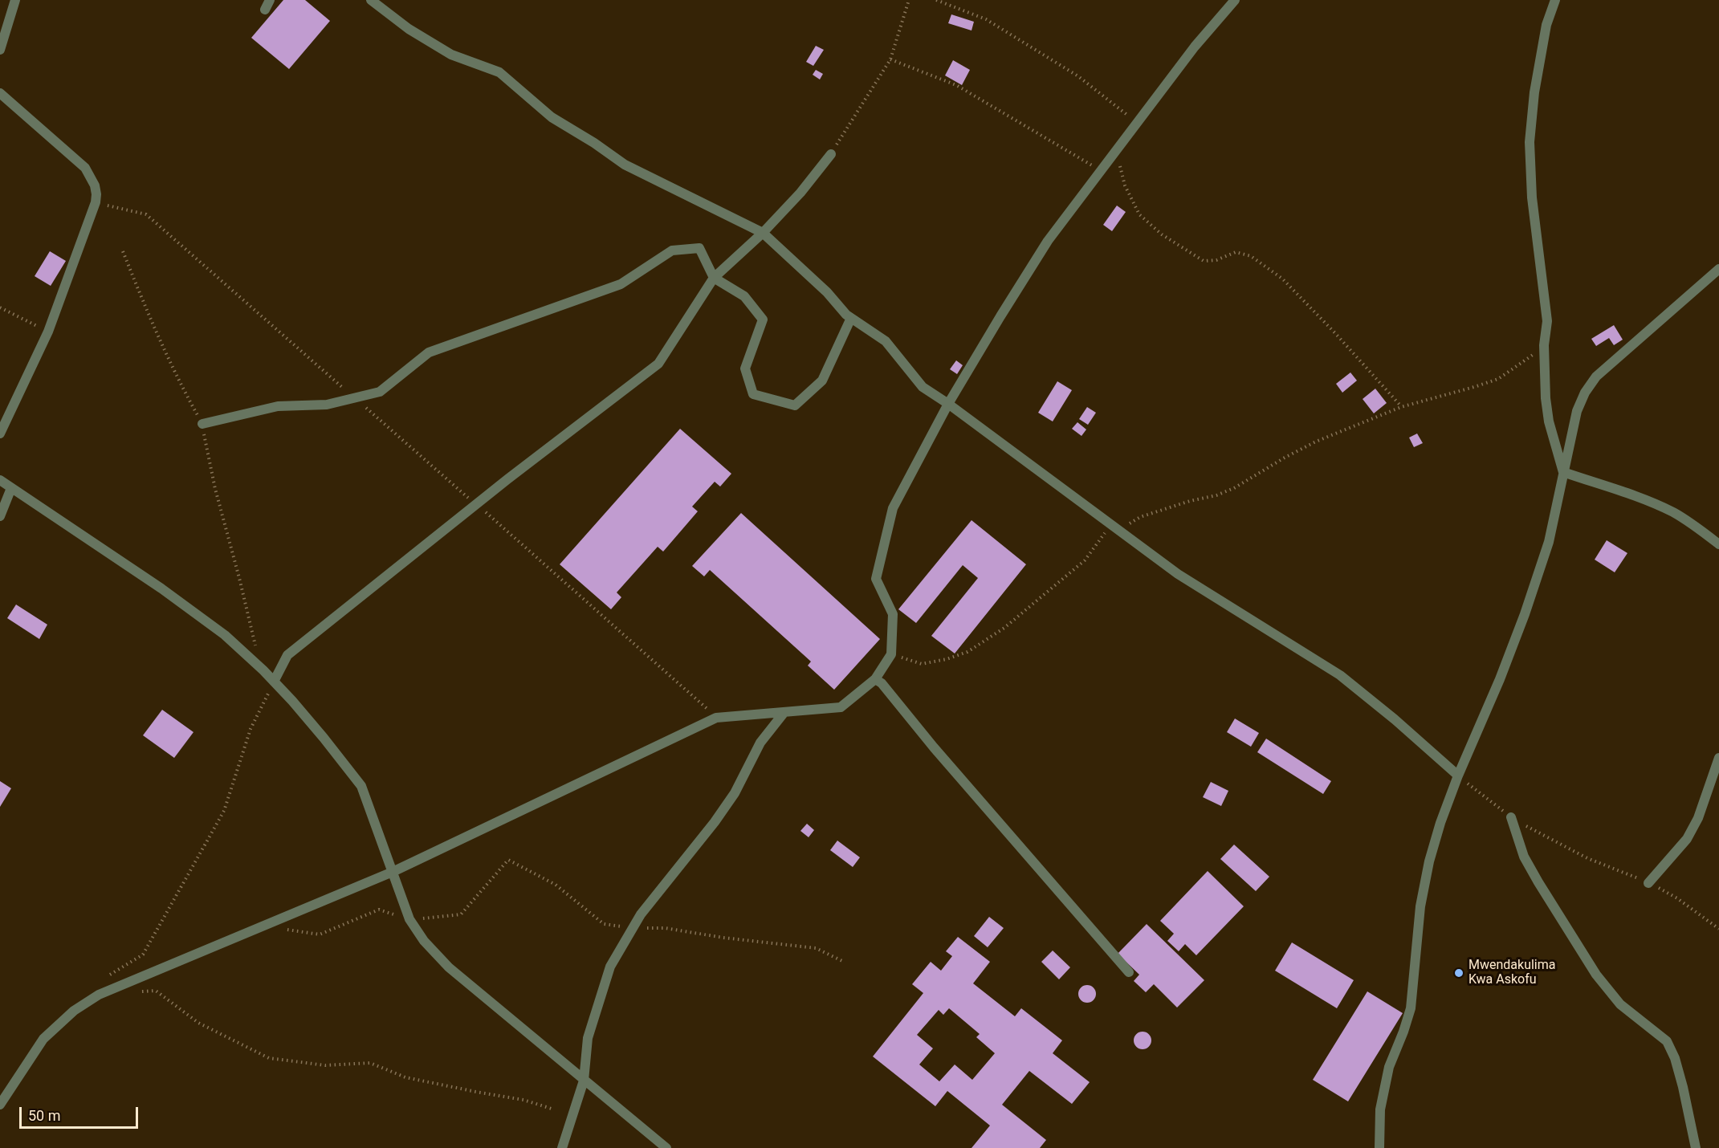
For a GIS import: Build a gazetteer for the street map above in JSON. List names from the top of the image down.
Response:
{
  "places": ["Mwendakulima Kwa Askofu"],
  "scale_bar": "50 m"
}
